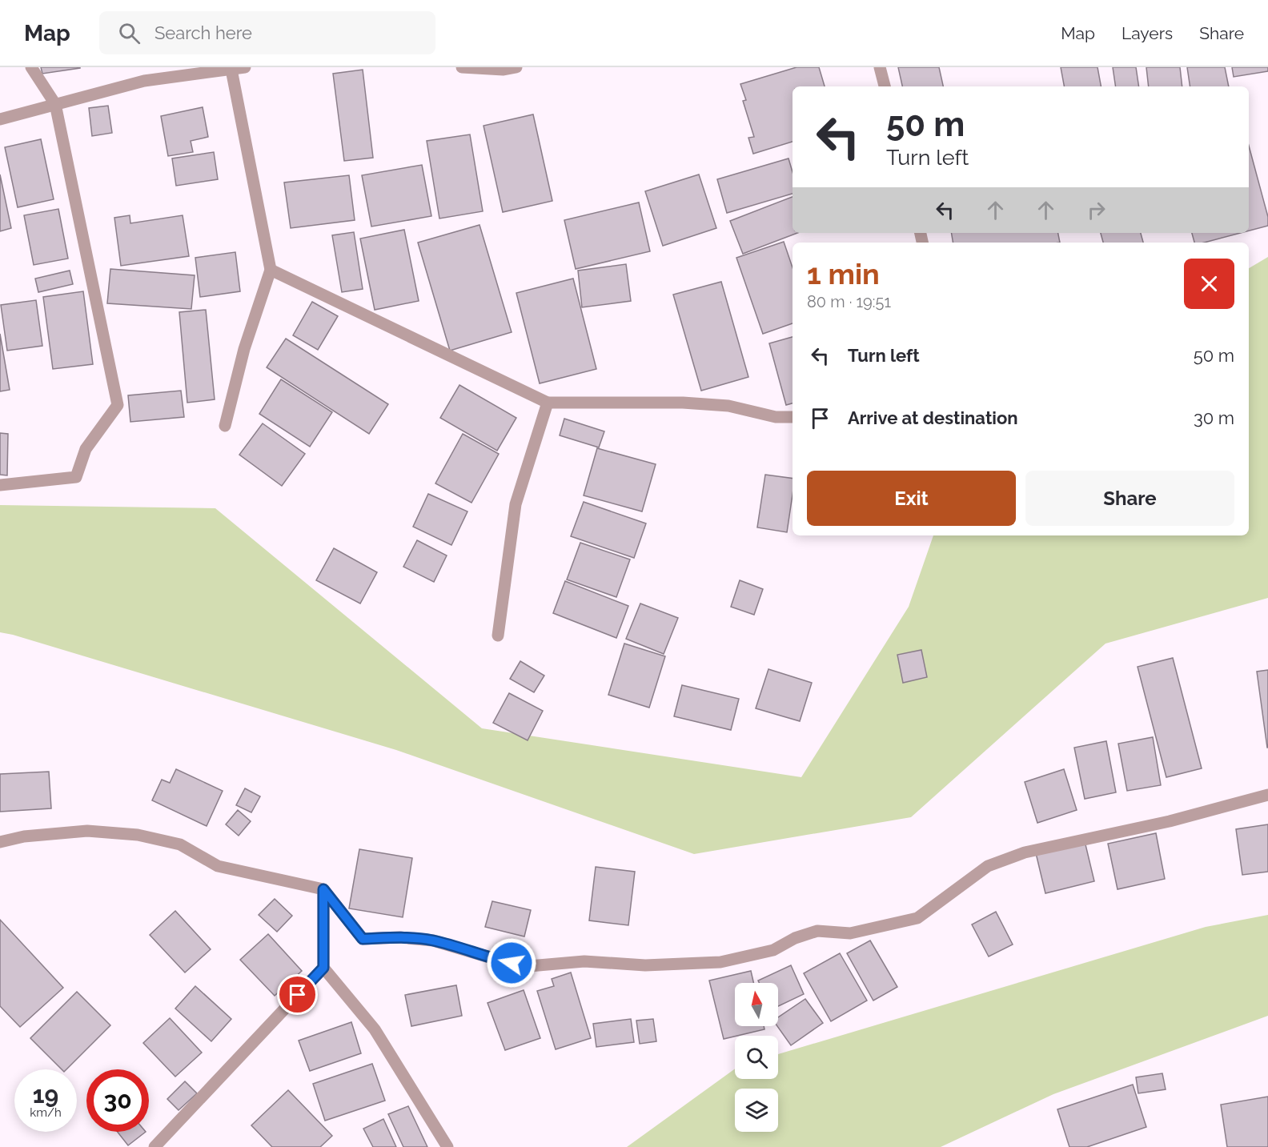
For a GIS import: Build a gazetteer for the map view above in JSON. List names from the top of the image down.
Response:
{
  "north": "top",
  "page": {
    "header": "Map",
    "search": "Search here",
    "nav": ["Map", "Layers", "Share"],
    "turn": ["50 m", "Turn left"],
    "heading": ["1 min", "80 m · 19:51"],
    "list": [
      {
        "name": "Turn left",
        "value": "50 m"
      },
      {
        "name": "Arrive at destination",
        "value": "30 m"
      }
    ],
    "buttons": ["Exit", "Share"],
    "speed": "19 km/h",
    "limit": "30"
  }
}
